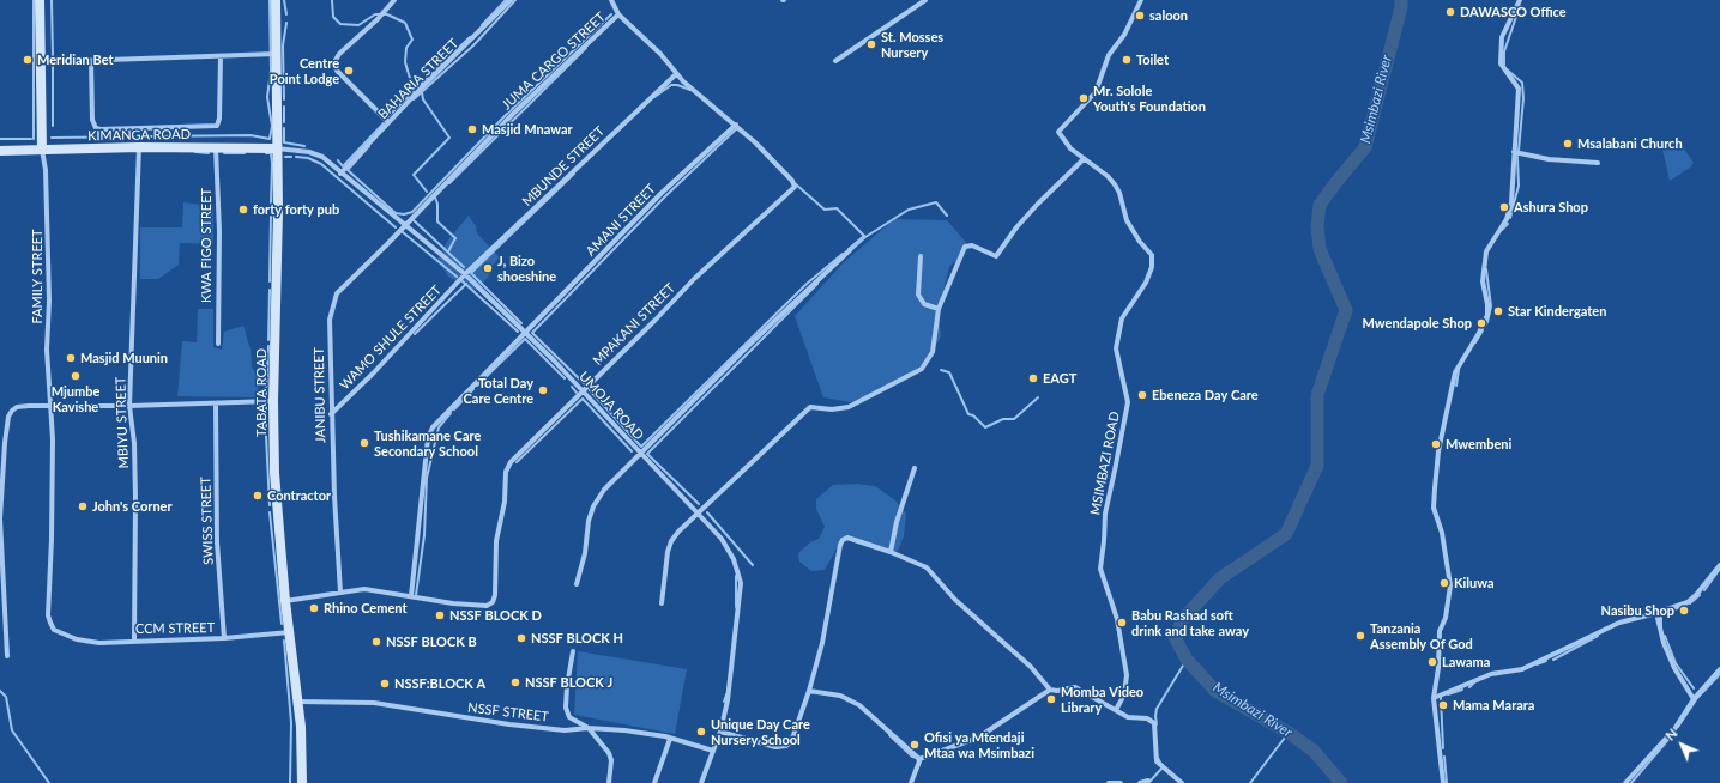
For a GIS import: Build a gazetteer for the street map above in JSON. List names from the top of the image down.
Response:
{
  "streets": {
    "main road": ["KIMANGA ROAD", "TABATA ROAD"],
    "street": [
      "JUMA CARGO STREET",
      "BAHARIA STREET",
      "MBUNDE STREET",
      "AMANI STREET",
      "KWA FIGO STREET",
      "FAMILY STREET",
      "MPAKANI STREET",
      "WAMO SHULE STREET",
      "JANIBU STREET",
      "UMOJA ROAD",
      "MBIYU STREET",
      "MSIMBAZI ROAD",
      "SWISS STREET",
      "CCM STREET",
      "NSSF STREET"
    ]
  },
  "crossings": [
    ["JUMA CARGO STREET", "JANIBU STREET"],
    ["JUMA CARGO STREET", "UMOJA ROAD"],
    ["BAHARIA STREET", "UMOJA ROAD"],
    ["KIMANGA ROAD", "KWA FIGO STREET"],
    ["KIMANGA ROAD", "FAMILY STREET"],
    ["KIMANGA ROAD", "TABATA ROAD"],
    ["KIMANGA ROAD", "UMOJA ROAD"],
    ["KIMANGA ROAD", "MBIYU STREET"],
    ["MBUNDE STREET", "WAMO SHULE STREET"],
    ["MBUNDE STREET", "UMOJA ROAD"],
    ["AMANI STREET", "MPAKANI STREET"],
    ["AMANI STREET", "UMOJA ROAD"],
    ["FAMILY STREET", "CCM STREET"],
    ["MPAKANI STREET", "UMOJA ROAD"],
    ["WAMO SHULE STREET", "JANIBU STREET"],
    ["WAMO SHULE STREET", "UMOJA ROAD"],
    ["TABATA ROAD", "UMOJA ROAD"],
    ["TABATA ROAD", "CCM STREET"],
    ["TABATA ROAD", "NSSF STREET"],
    ["JANIBU STREET", "UMOJA ROAD"],
    ["UMOJA ROAD", "NSSF STREET"],
    ["MBIYU STREET", "CCM STREET"],
    ["SWISS STREET", "CCM STREET"]
  ],
  "water": ["Msimbazi River"],
  "places": [
    "DAWASCO Office",
    "saloon",
    "St. Mosses Nursery",
    "Meridian Bet",
    "Toilet",
    "Centre Point Lodge",
    "Mr. Solole Youth's Foundation",
    "Masjid Mnawar",
    "Msalabani Church",
    "Ashura Shop",
    "forty forty pub",
    "J, Bizo shoeshine",
    "Star Kindergaten",
    "Mwendapole Shop",
    "Masjid Muunin",
    "Mjumbe Kavishe",
    "EAGT",
    "Total Day Care Centre",
    "Ebeneza Day Care",
    "Tushikamane Care Secondary School",
    "Mwembeni",
    "Contractor",
    "John's Corner",
    "Kiluwa",
    "Rhino Cement",
    "Nasibu Shop",
    "NSSF BLOCK D",
    "Babu Rashad soft drink and take away",
    "Tanzania Assembly Of God",
    "NSSF BLOCK H",
    "NSSF BLOCK B",
    "Lawama",
    "NSSF BLOCK J",
    "NSSF:BLOCK A",
    "Momba Video Library",
    "Mama Marara",
    "Unique Day Care Nursery School",
    "Ofisi ya Mtendaji Mtaa wa Msimbazi"
  ],
  "north": "top left"
}
